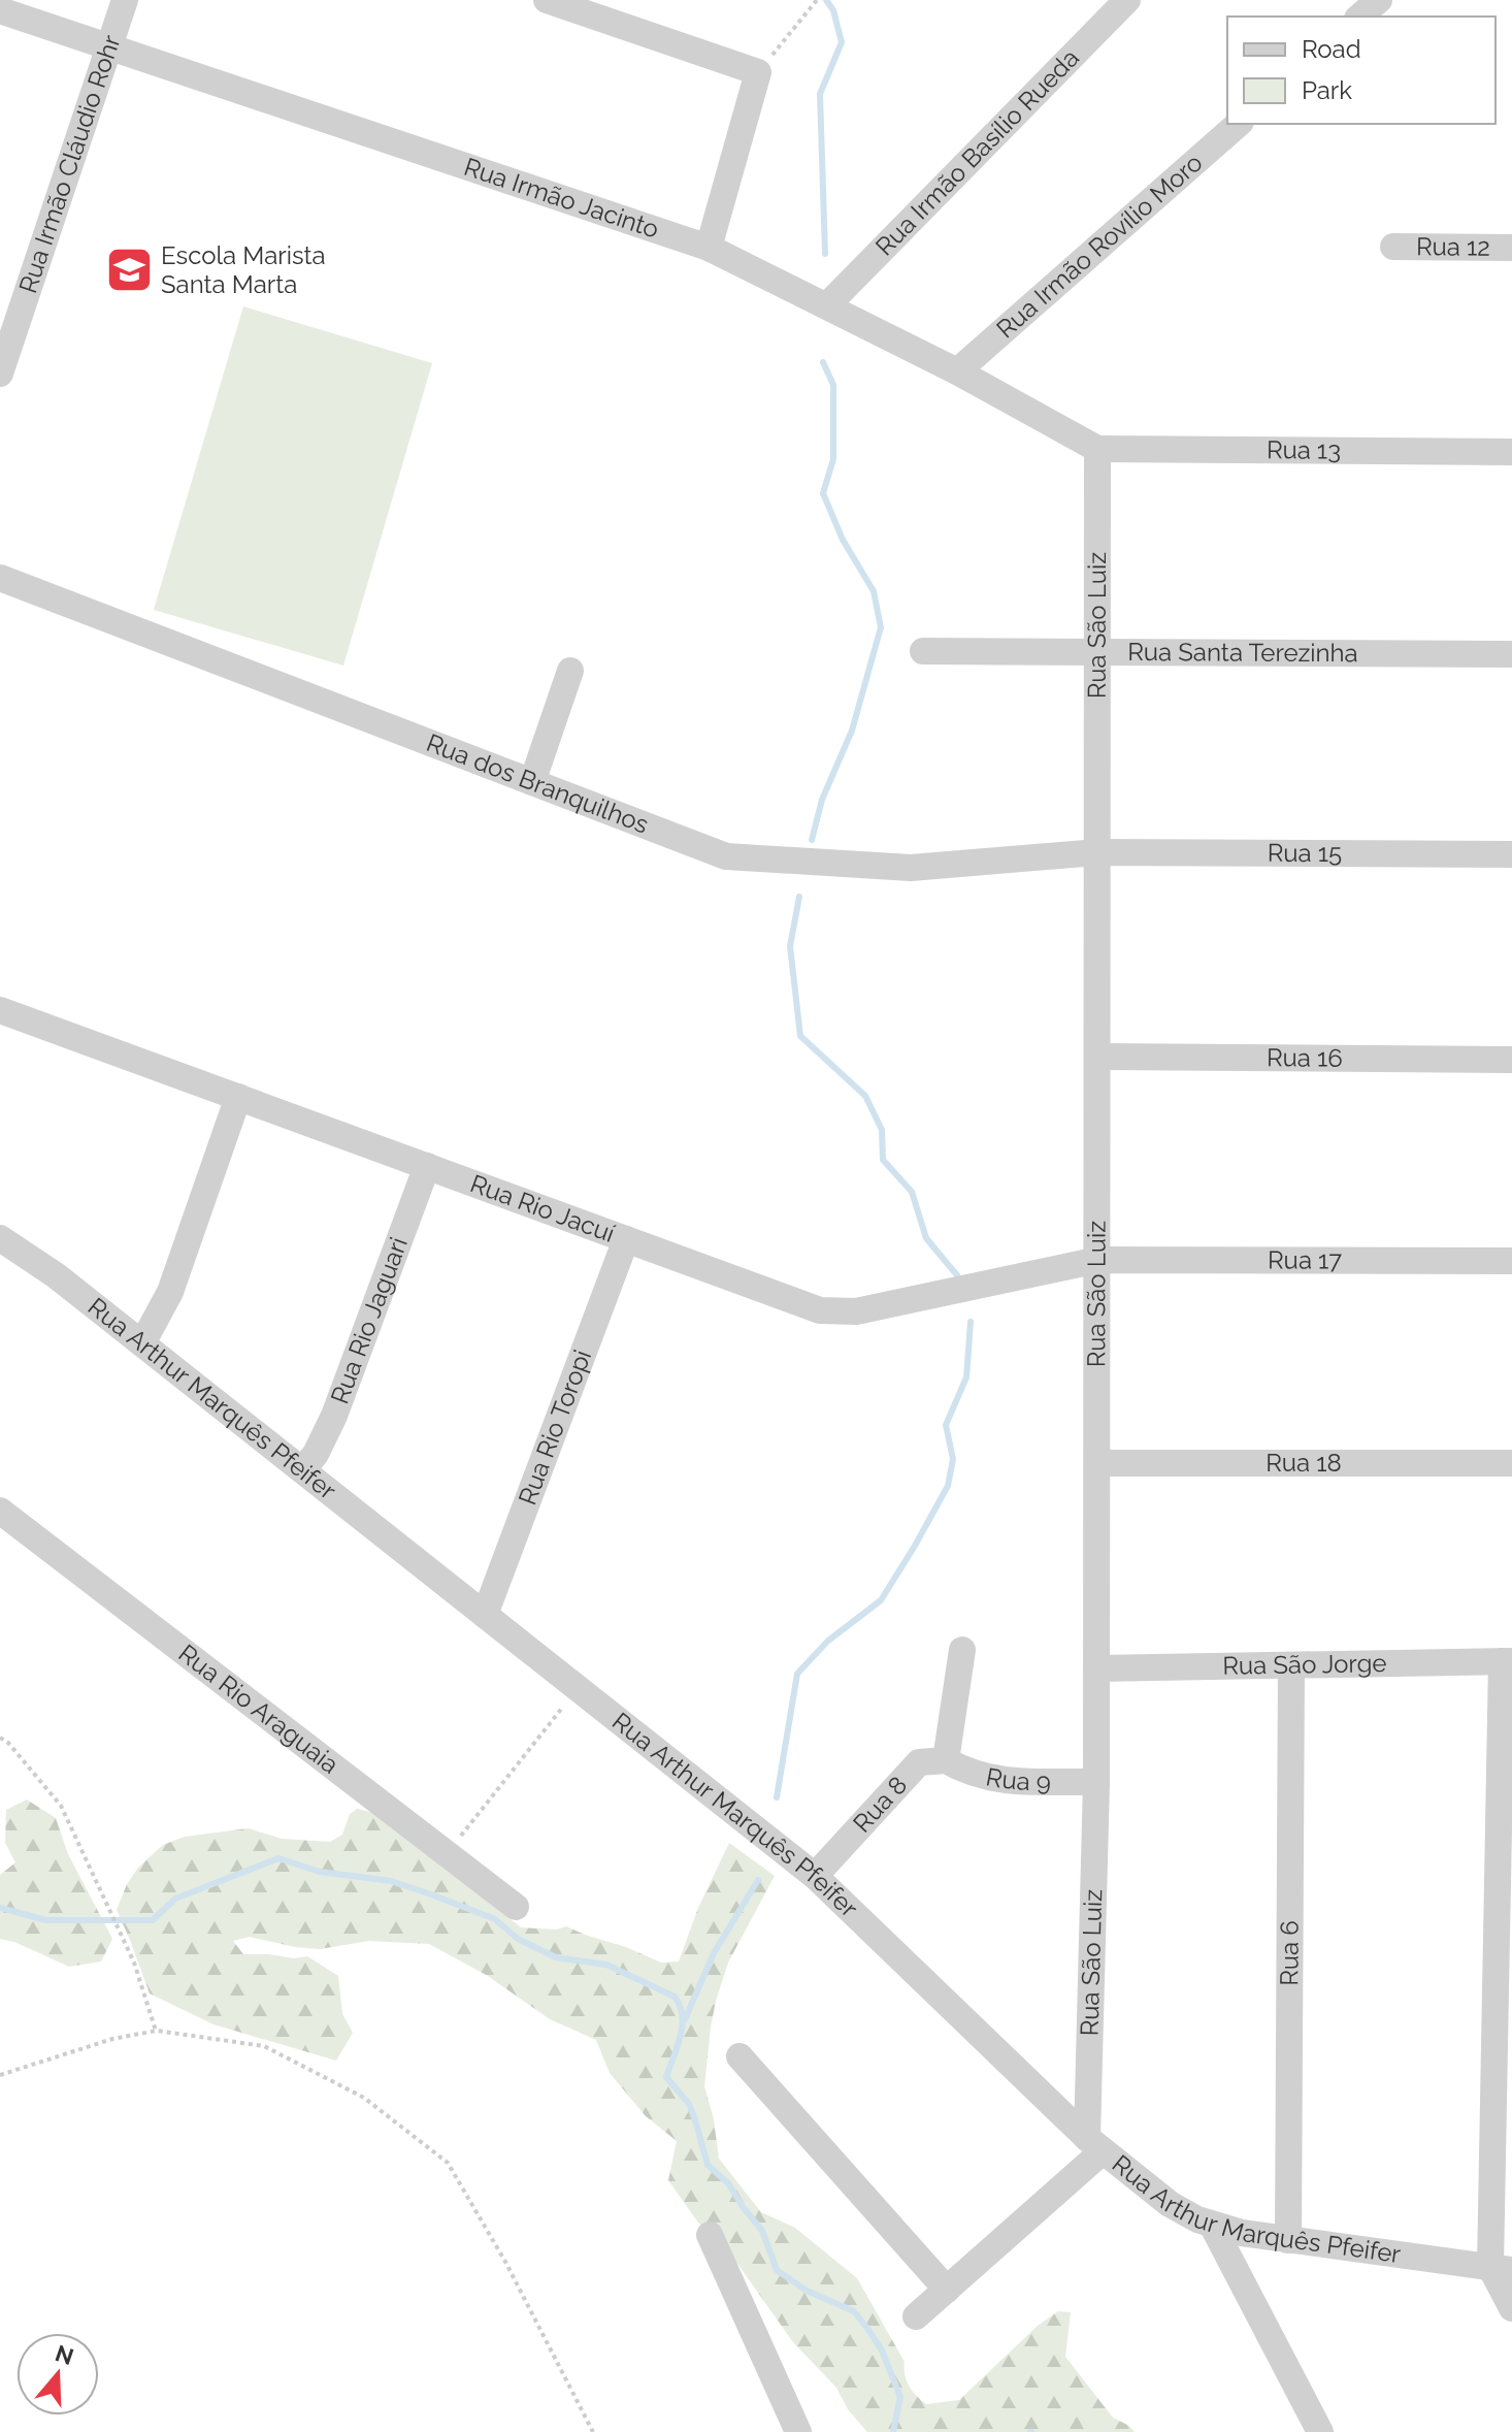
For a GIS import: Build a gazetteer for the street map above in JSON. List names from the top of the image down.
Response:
{
  "streets": {
    "street": [
      "Rua Irmão Basílio Rueda",
      "Rua Irmão Cláudio Rohr",
      "Rua Irmão Jacinto",
      "Rua Irmão Rovílio Moro",
      "Rua 12",
      "Rua 13",
      "Rua São Luiz",
      "Rua Santa Terezinha",
      "Rua dos Branquilhos",
      "Rua 15",
      "Rua 16",
      "Rua Rio Jacuí",
      "Rua 17",
      "Rua Rio Jaguari",
      "Rua Arthur Marquês Pfeifer",
      "Rua Rio Toropi",
      "Rua 18",
      "Rua São Jorge",
      "Rua Rio Araguaia",
      "Rua 9",
      "Rua 8",
      "Rua 6"
    ]
  },
  "crossings": [
    ["Rua Irmão Basílio Rueda", "Rua Irmão Jacinto"],
    ["Rua Irmão Cláudio Rohr", "Rua Irmão Jacinto"],
    ["Rua Irmão Jacinto", "Rua Irmão Rovílio Moro"],
    ["Rua Irmão Jacinto", "Rua 13"],
    ["Rua Irmão Jacinto", "Rua São Luiz"],
    ["Rua 13", "Rua São Luiz"],
    ["Rua São Luiz", "Rua Santa Terezinha"],
    ["Rua São Luiz", "Rua dos Branquilhos"],
    ["Rua São Luiz", "Rua 15"],
    ["Rua São Luiz", "Rua 16"],
    ["Rua São Luiz", "Rua Rio Jacuí"],
    ["Rua São Luiz", "Rua 17"],
    ["Rua São Luiz", "Rua Arthur Marquês Pfeifer"],
    ["Rua São Luiz", "Rua 18"],
    ["Rua São Luiz", "Rua São Jorge"],
    ["Rua São Luiz", "Rua 9"],
    ["Rua dos Branquilhos", "Rua 15"],
    ["Rua Rio Jacuí", "Rua 17"],
    ["Rua Rio Jacuí", "Rua Rio Jaguari"],
    ["Rua Rio Jacuí", "Rua Rio Toropi"],
    ["Rua Rio Jaguari", "Rua Arthur Marquês Pfeifer"],
    ["Rua Arthur Marquês Pfeifer", "Rua Rio Toropi"],
    ["Rua Arthur Marquês Pfeifer", "Rua 8"],
    ["Rua Arthur Marquês Pfeifer", "Rua 6"],
    ["Rua São Jorge", "Rua 6"],
    ["Rua 9", "Rua 8"]
  ],
  "places": {
    "school or university": ["Escola Marista Santa Marta"]
  },
  "legend": ["Road", "Park"],
  "north": "top"
}
